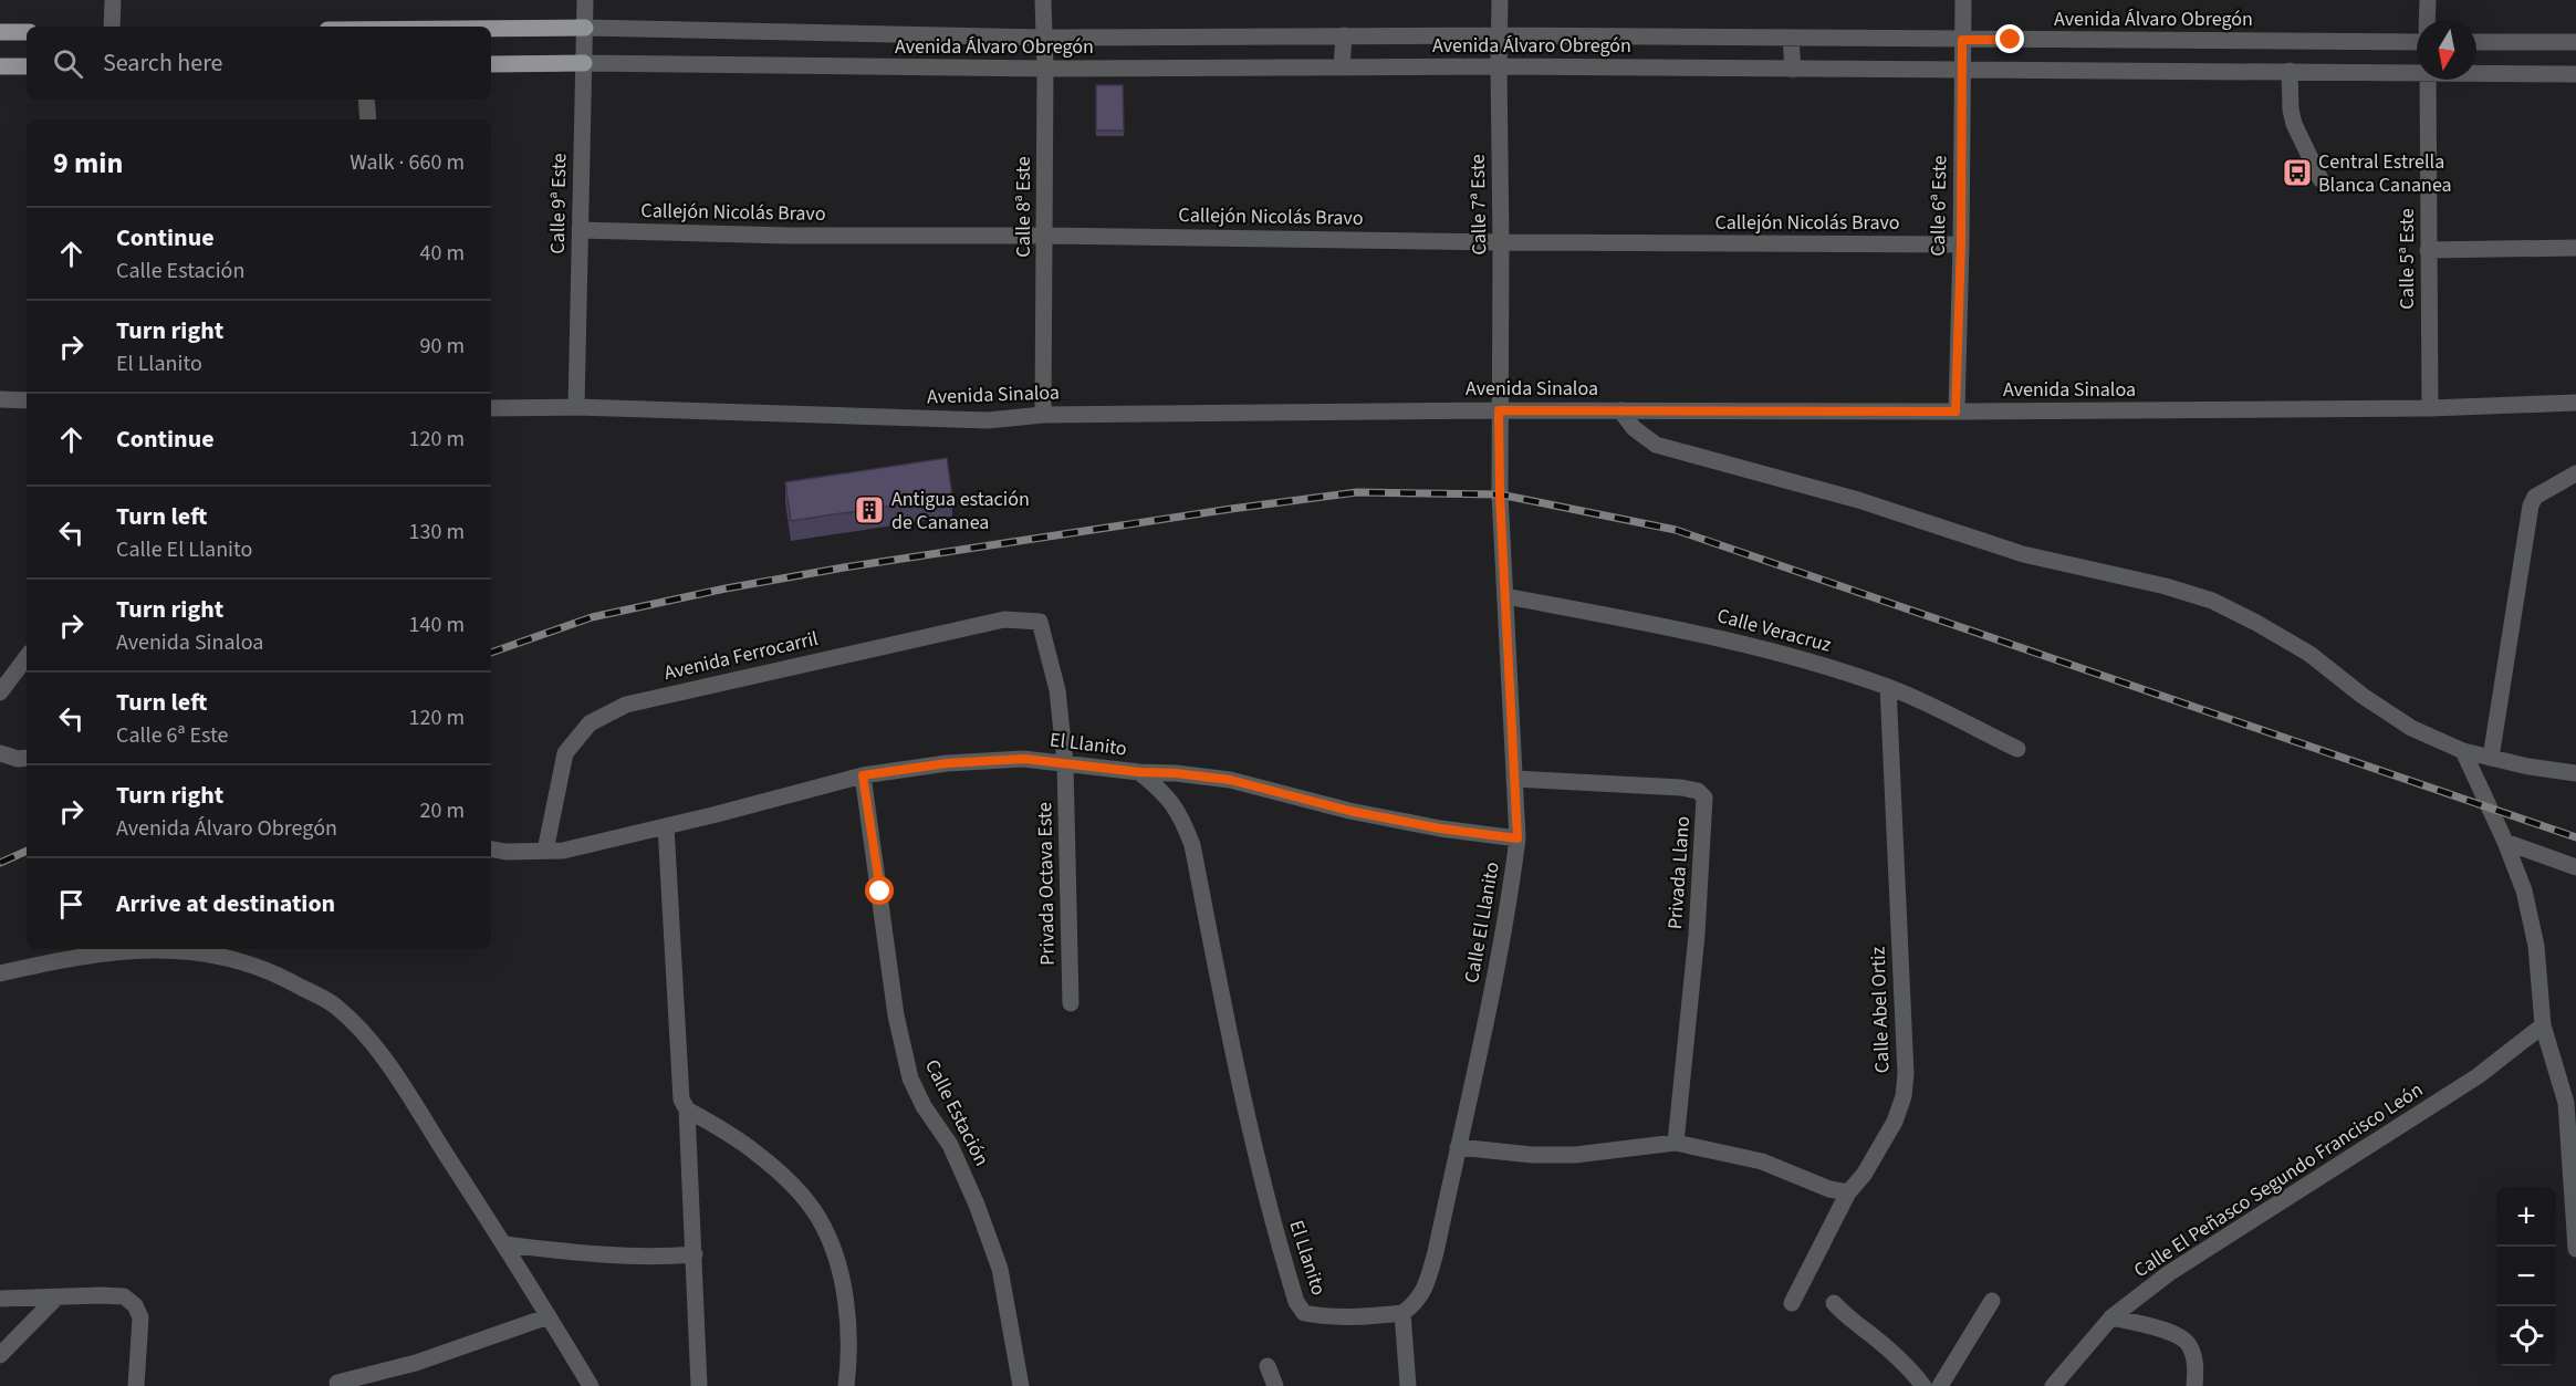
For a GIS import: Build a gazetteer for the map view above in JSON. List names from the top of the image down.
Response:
{
  "streets": {
    "main road": ["Avenida Álvaro Obregón"],
    "street": [
      "Calle 9ª Este",
      "Calle 7ª Este",
      "Calle 6ª Este",
      "Calle 8ª Este",
      "Callejón Nicolás Bravo",
      "Calle 5ª Este",
      "Avenida Sinaloa",
      "Calle Veracruz",
      "Avenida Ferrocarril",
      "El Llanito",
      "Privada Llano",
      "Privada Octava Este",
      "Calle El Llanito",
      "Calle Abel Ortiz",
      "Calle Estación",
      "Calle El Peñasco Segundo Francisco León"
    ]
  },
  "crossings": [
    ["Avenida Álvaro Obregón", "Calle 9ª Este"],
    ["Avenida Álvaro Obregón", "Calle 7ª Este"],
    ["Avenida Álvaro Obregón", "Calle 6ª Este"],
    ["Avenida Álvaro Obregón", "Calle 8ª Este"],
    ["Calle 9ª Este", "Callejón Nicolás Bravo"],
    ["Calle 9ª Este", "Avenida Sinaloa"],
    ["Calle 7ª Este", "Callejón Nicolás Bravo"],
    ["Calle 7ª Este", "Avenida Sinaloa"],
    ["Calle 7ª Este", "Calle El Llanito"],
    ["Calle 6ª Este", "Callejón Nicolás Bravo"],
    ["Calle 6ª Este", "Avenida Sinaloa"],
    ["Calle 8ª Este", "Callejón Nicolás Bravo"],
    ["Calle 8ª Este", "Avenida Sinaloa"],
    ["Calle 5ª Este", "Avenida Sinaloa"],
    ["Avenida Sinaloa", "Calle El Llanito"],
    ["Calle Veracruz", "Calle El Llanito"],
    ["Calle Veracruz", "Calle Abel Ortiz"],
    ["Avenida Ferrocarril", "El Llanito"],
    ["Avenida Ferrocarril", "Privada Octava Este"],
    ["El Llanito", "Privada Octava Este"],
    ["El Llanito", "Calle El Llanito"],
    ["El Llanito", "Calle Estación"],
    ["Privada Llano", "Calle El Llanito"]
  ],
  "places": {
    "bus stop": ["Central Estrella Blanca Cananea"],
    "building": ["Antigua estación de Cananea"]
  },
  "north": "bottom",
  "page": {
    "search": "Search here",
    "heading": ["9 min", "Walk · 660 m"],
    "list": [
      ["Continue", "Calle Estación", "40 m"],
      ["Turn right", "El Llanito", "90 m"],
      ["Continue", "120 m"],
      ["Turn left", "Calle El Llanito", "130 m"],
      ["Turn right", "Avenida Sinaloa", "140 m"],
      ["Turn left", "Calle 6ª Este", "120 m"],
      ["Turn right", "Avenida Álvaro Obregón", "20 m"],
      "Arrive at destination"
    ],
    "map_buttons": ["+", "−"]
  }
}
